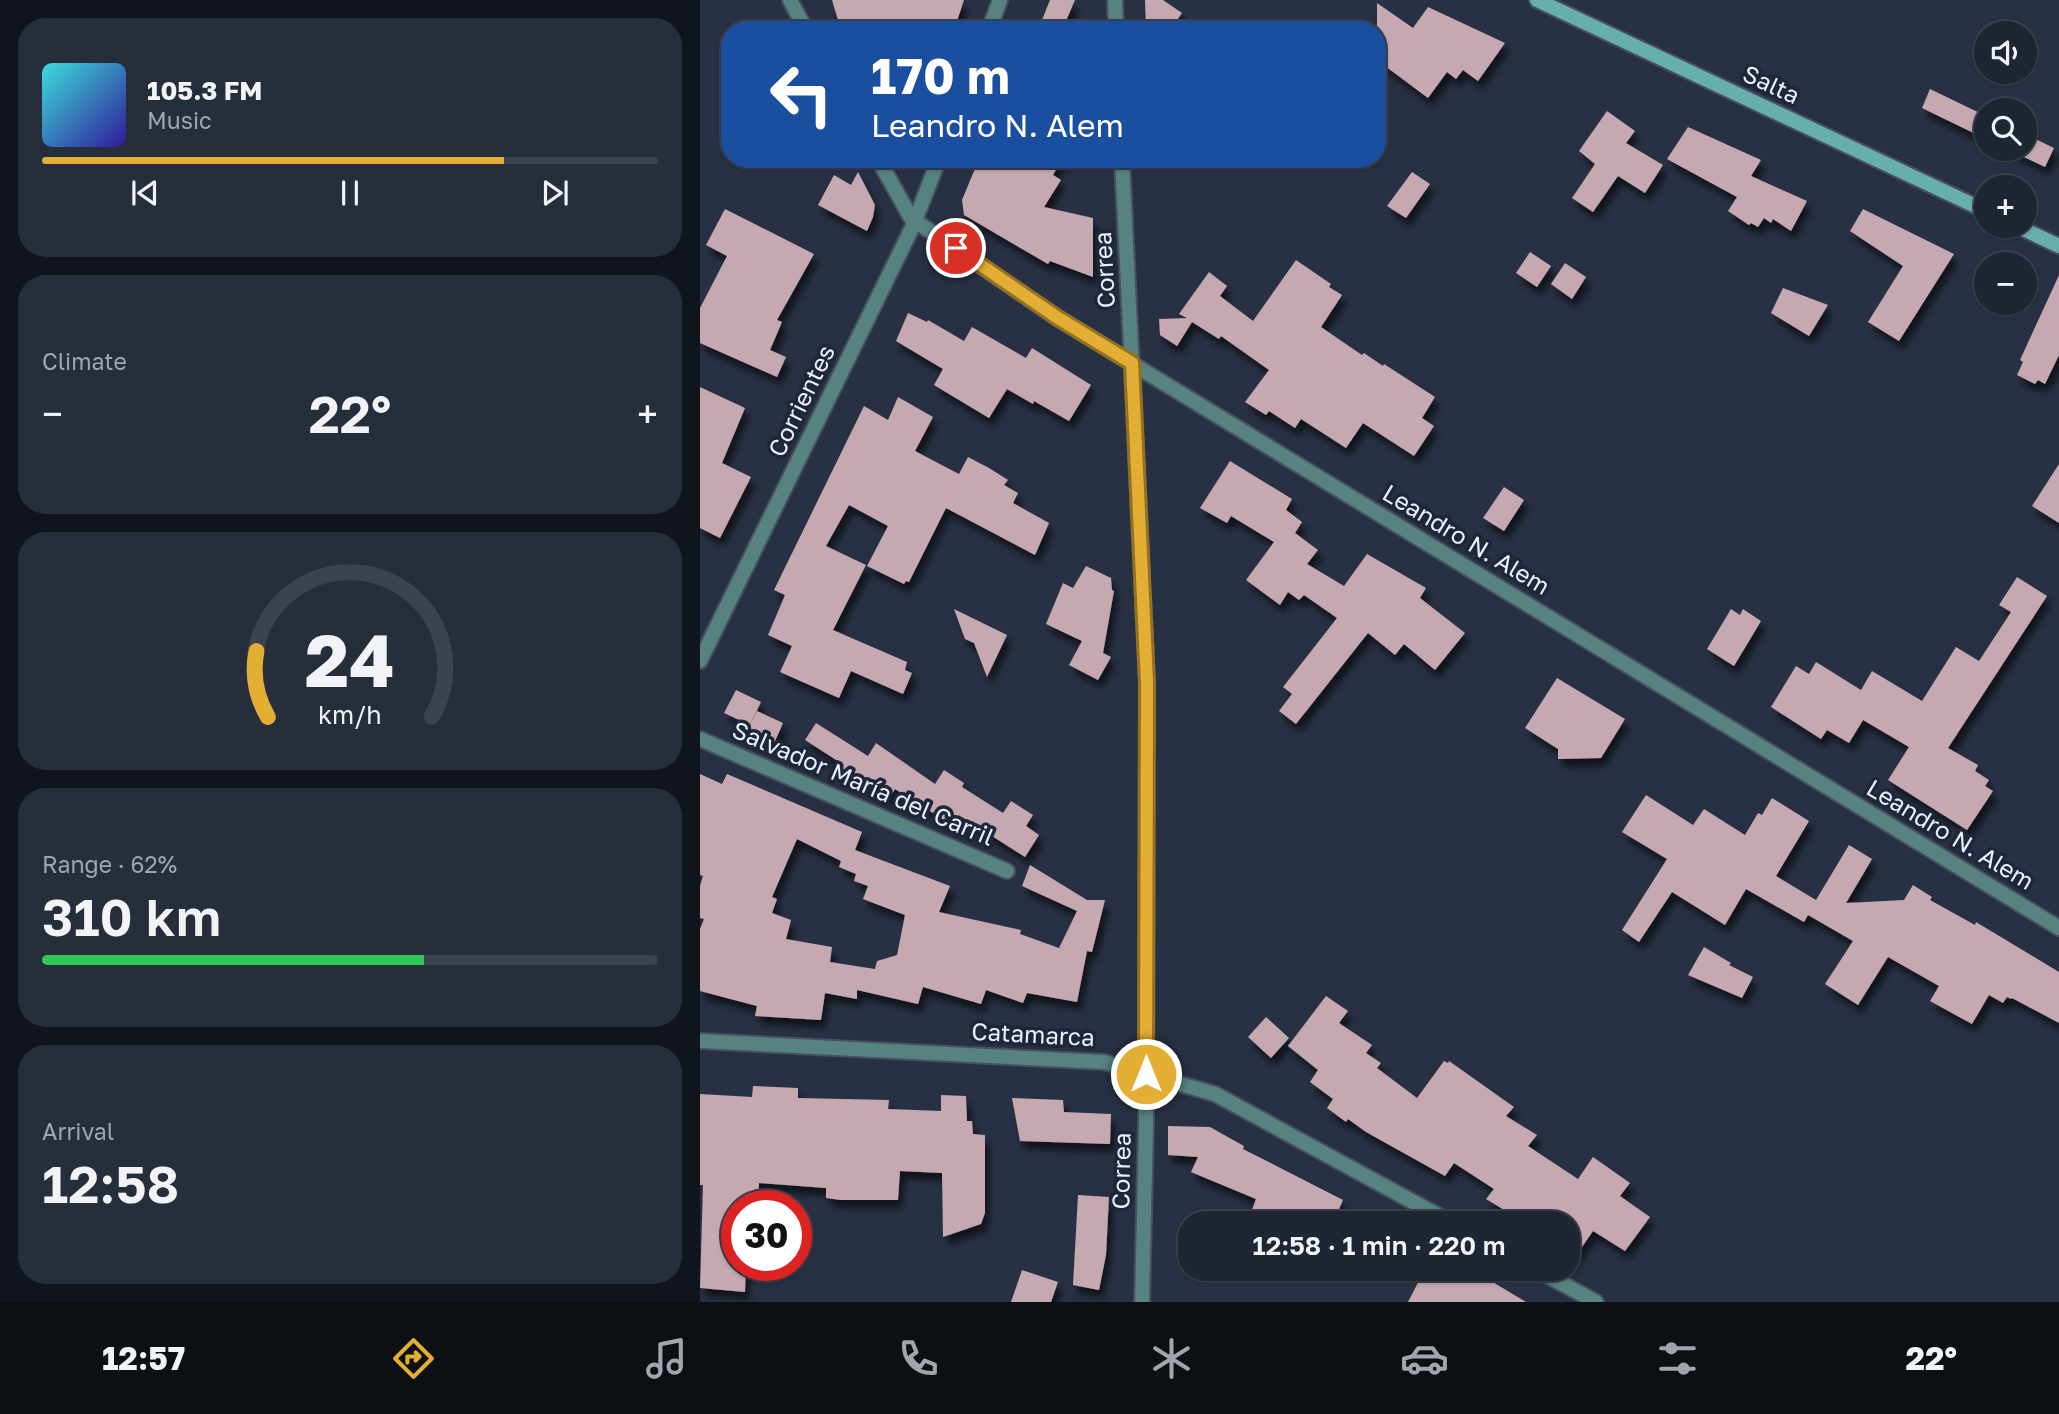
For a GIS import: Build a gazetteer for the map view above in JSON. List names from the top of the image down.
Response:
{
  "streets": {
    "main road": ["Salta"],
    "street": [
      "Correa",
      "Corrientes",
      "Leandro N. Alem",
      "Salvador María del Carril",
      "Catamarca"
    ]
  },
  "crossings": [
    ["Correa", "Leandro N. Alem"],
    ["Correa", "Catamarca"],
    ["Corrientes", "Leandro N. Alem"]
  ],
  "page": {
    "map_buttons": ["+", "−"],
    "turn": ["170 m", "Leandro N. Alem"],
    "song": ["105.3 FM", "Music"],
    "tile": [
      "Climate",
      ["Range · 62%", "310 km"],
      ["Arrival", "12:58"]
    ],
    "heat": ["−", "22°", "+"],
    "limit": "30",
    "trip": "12:58 · 1 min · 220 m",
    "tabs": ["12:57", "22°"],
    "gauge": ["24", "km/h"]
  }
}
